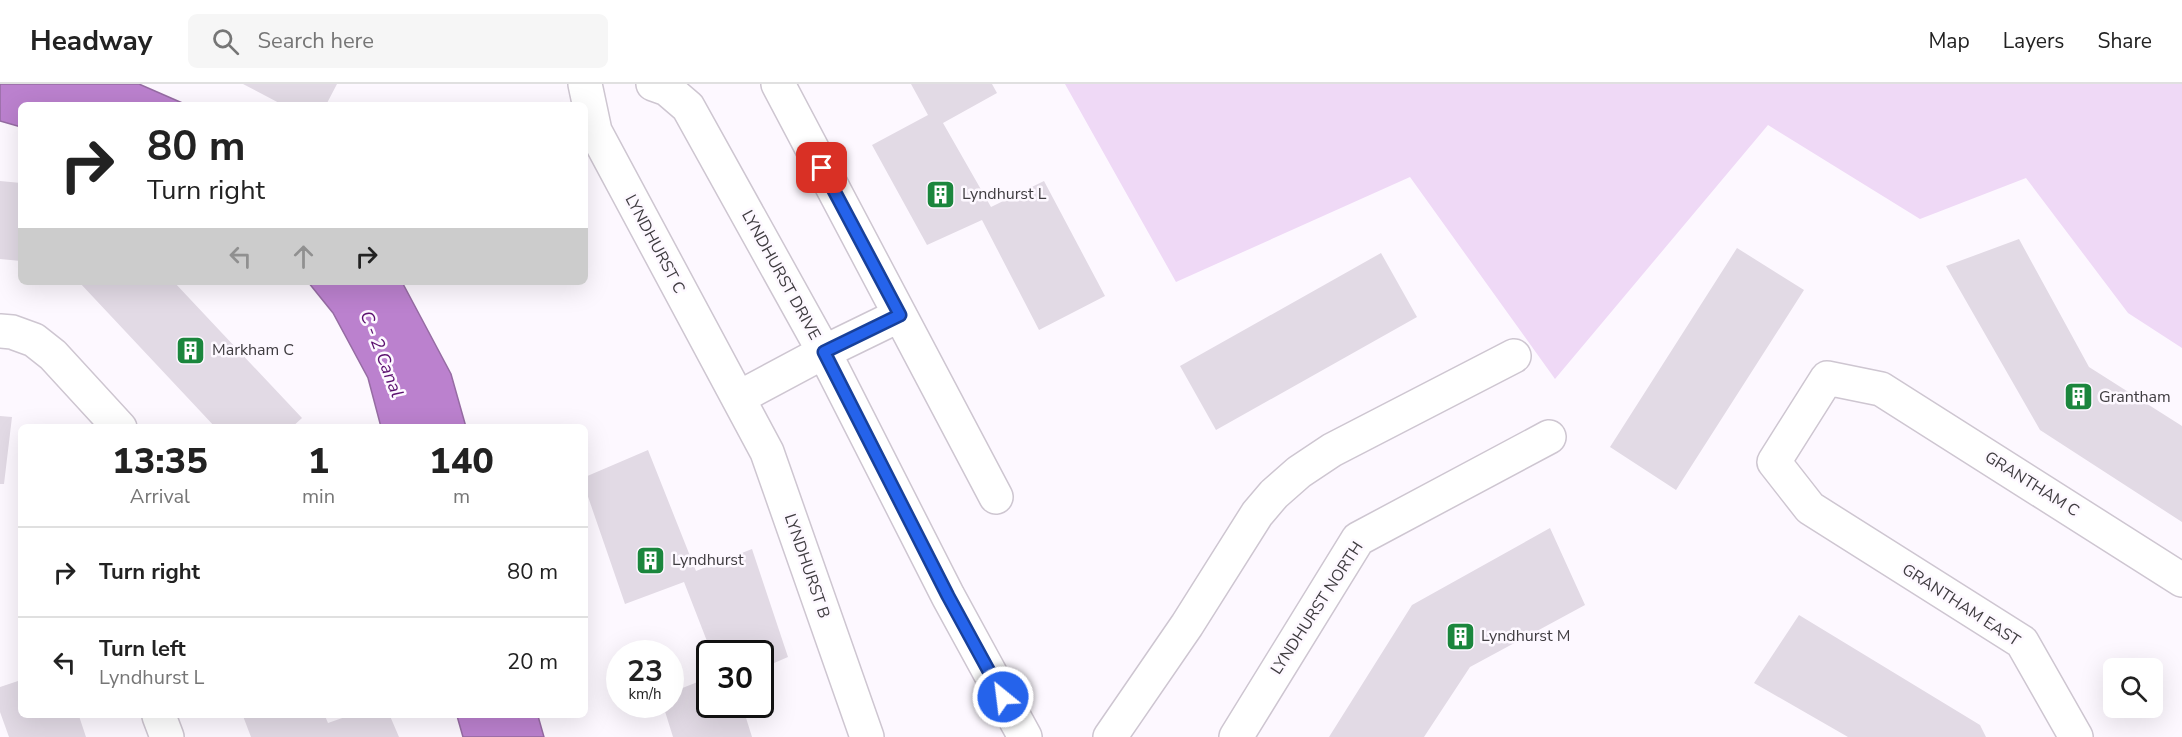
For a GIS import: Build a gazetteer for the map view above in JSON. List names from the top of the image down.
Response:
{
  "streets": {
    "street": [
      "LYNDHURST C",
      "LYNDHURST DRIVE",
      "GRANTHAM C",
      "LYNDHURST B",
      "GRANTHAM EAST",
      "LYNDHURST NORTH"
    ]
  },
  "crossings": [
    ["LYNDHURST C", "LYNDHURST B"],
    ["GRANTHAM C", "GRANTHAM EAST"]
  ],
  "water": ["C - 2 Canal"],
  "places": {
    "building": [
      "Lyndhurst L",
      "Markham C",
      "Grantham",
      "Lyndhurst",
      "Lyndhurst M"
    ]
  },
  "page": {
    "header": "Headway",
    "search": "Search here",
    "nav": ["Map", "Layers", "Share"],
    "turn": ["80 m", "Turn right"],
    "eta": [
      "13:35",
      "Arrival",
      "1",
      "min",
      "140",
      "m"
    ],
    "list": [
      {
        "name": "Turn right",
        "value": "80 m"
      },
      {
        "name": "Turn left",
        "note": "Lyndhurst L",
        "value": "20 m"
      }
    ],
    "speed": "23 km/h",
    "limit": "30"
  }
}
